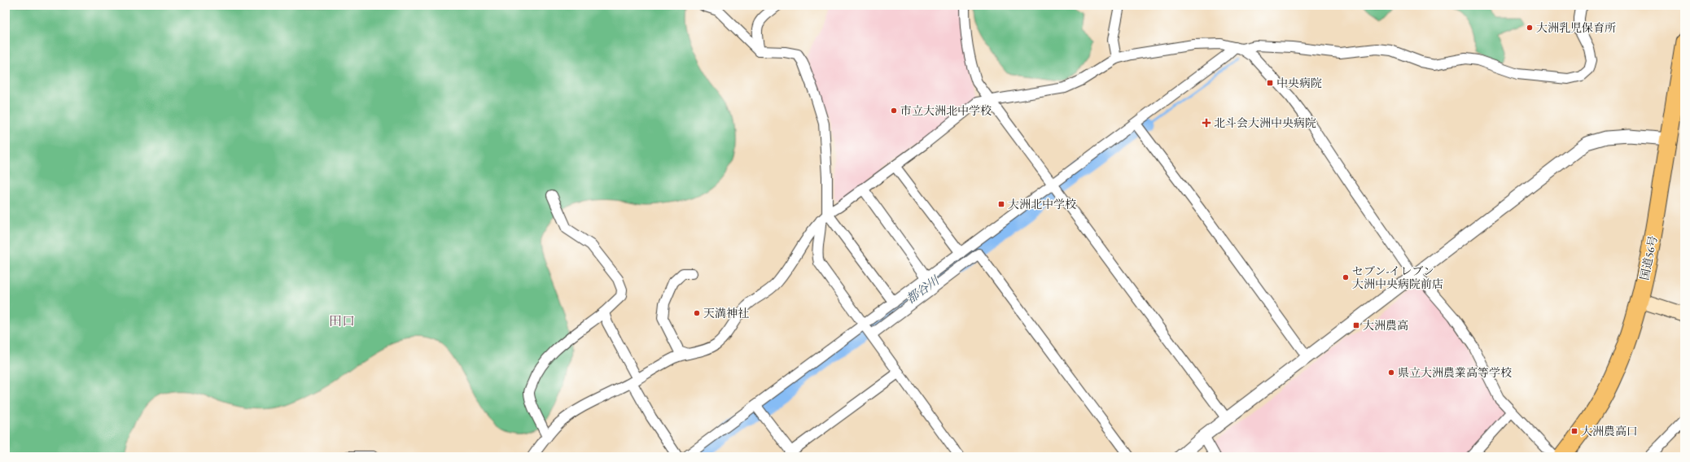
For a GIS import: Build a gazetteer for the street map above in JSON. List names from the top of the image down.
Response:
{
  "streets": {
    "highway": ["国道56号"]
  },
  "districts": ["田口"],
  "water": ["都谷川"],
  "places": {
    "other": [
      "大洲乳児保育所",
      "市立大洲北中学校",
      "セブン-イレブン 大洲中央病院前店",
      "天満神社",
      "県立大洲農業高等学校"
    ],
    "transit": [
      "中央病院",
      "大洲北中学校",
      "大洲農高",
      "大洲農高口"
    ],
    "health": ["北斗会大洲中央病院"]
  }
}
